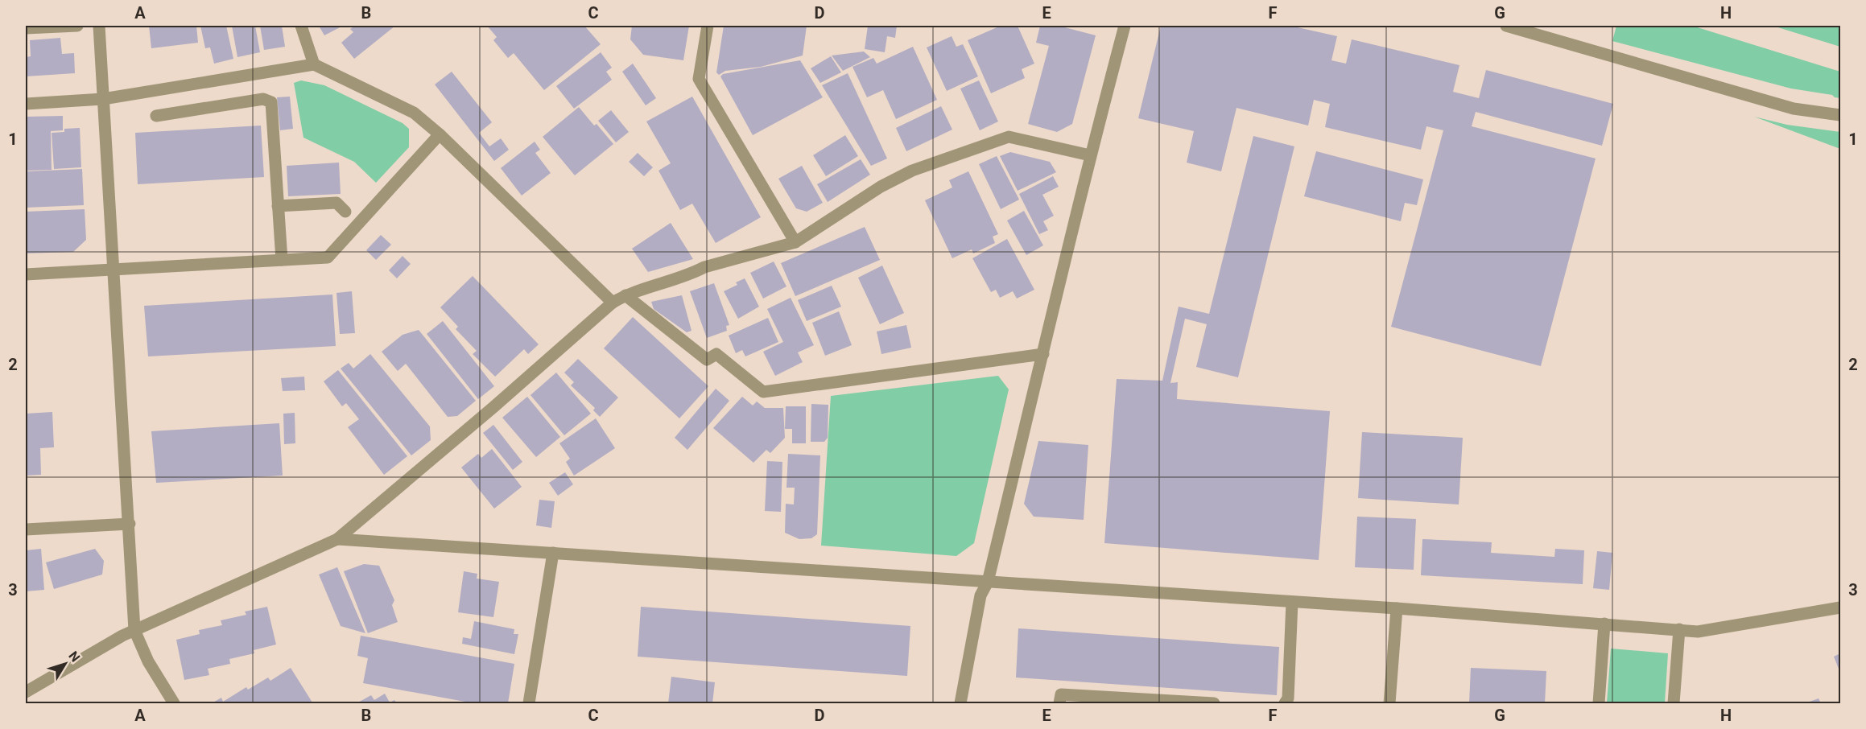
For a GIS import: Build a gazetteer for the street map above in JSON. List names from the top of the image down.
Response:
{
  "north": "top right",
  "grid": {
    "columns": [
      "A",
      "B",
      "C",
      "D",
      "E",
      "F",
      "G",
      "H"
    ],
    "rows": ["1", "2", "3"]
  }
}
